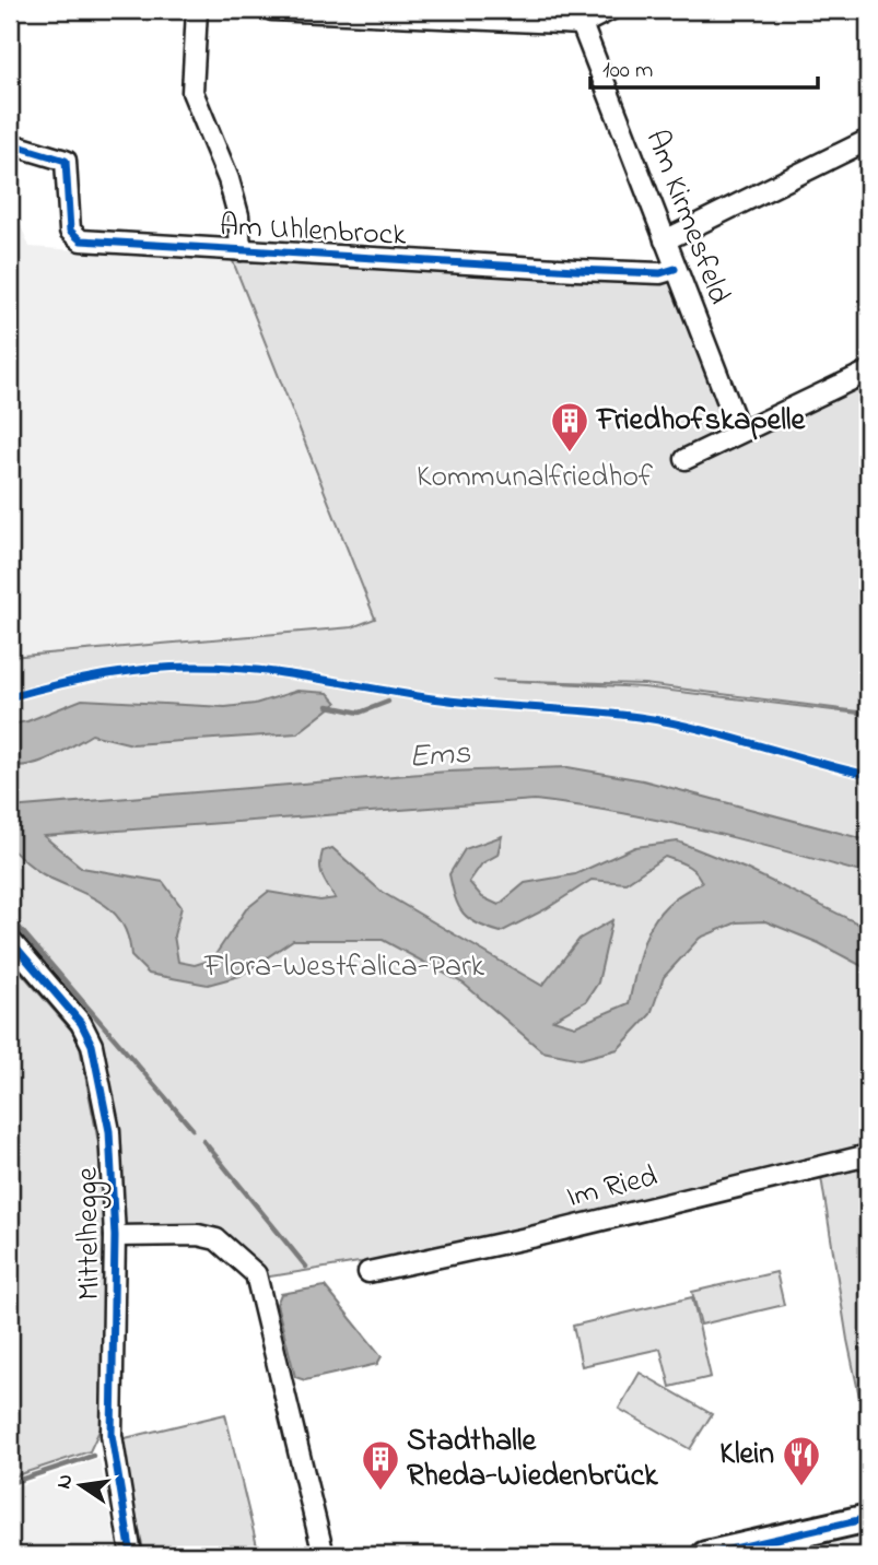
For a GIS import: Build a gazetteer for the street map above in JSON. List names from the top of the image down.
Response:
{
  "streets": {
    "street": [
      "Am Kirmesfeld",
      "Am Uhlenbrock",
      "Im Ried",
      "Mittelhegge"
    ]
  },
  "crossings": [
    ["Am Kirmesfeld", "Am Uhlenbrock"]
  ],
  "water": ["Ems"],
  "parks": ["Kommunalfriedhof", "Flora-Westfalica-Park"],
  "places": {
    "building": ["Friedhofskapelle", "Stadthalle Rheda-Wiedenbrück"],
    "restaurant": ["Klein"]
  },
  "scale_bar": "100 m",
  "north": "left"
}
